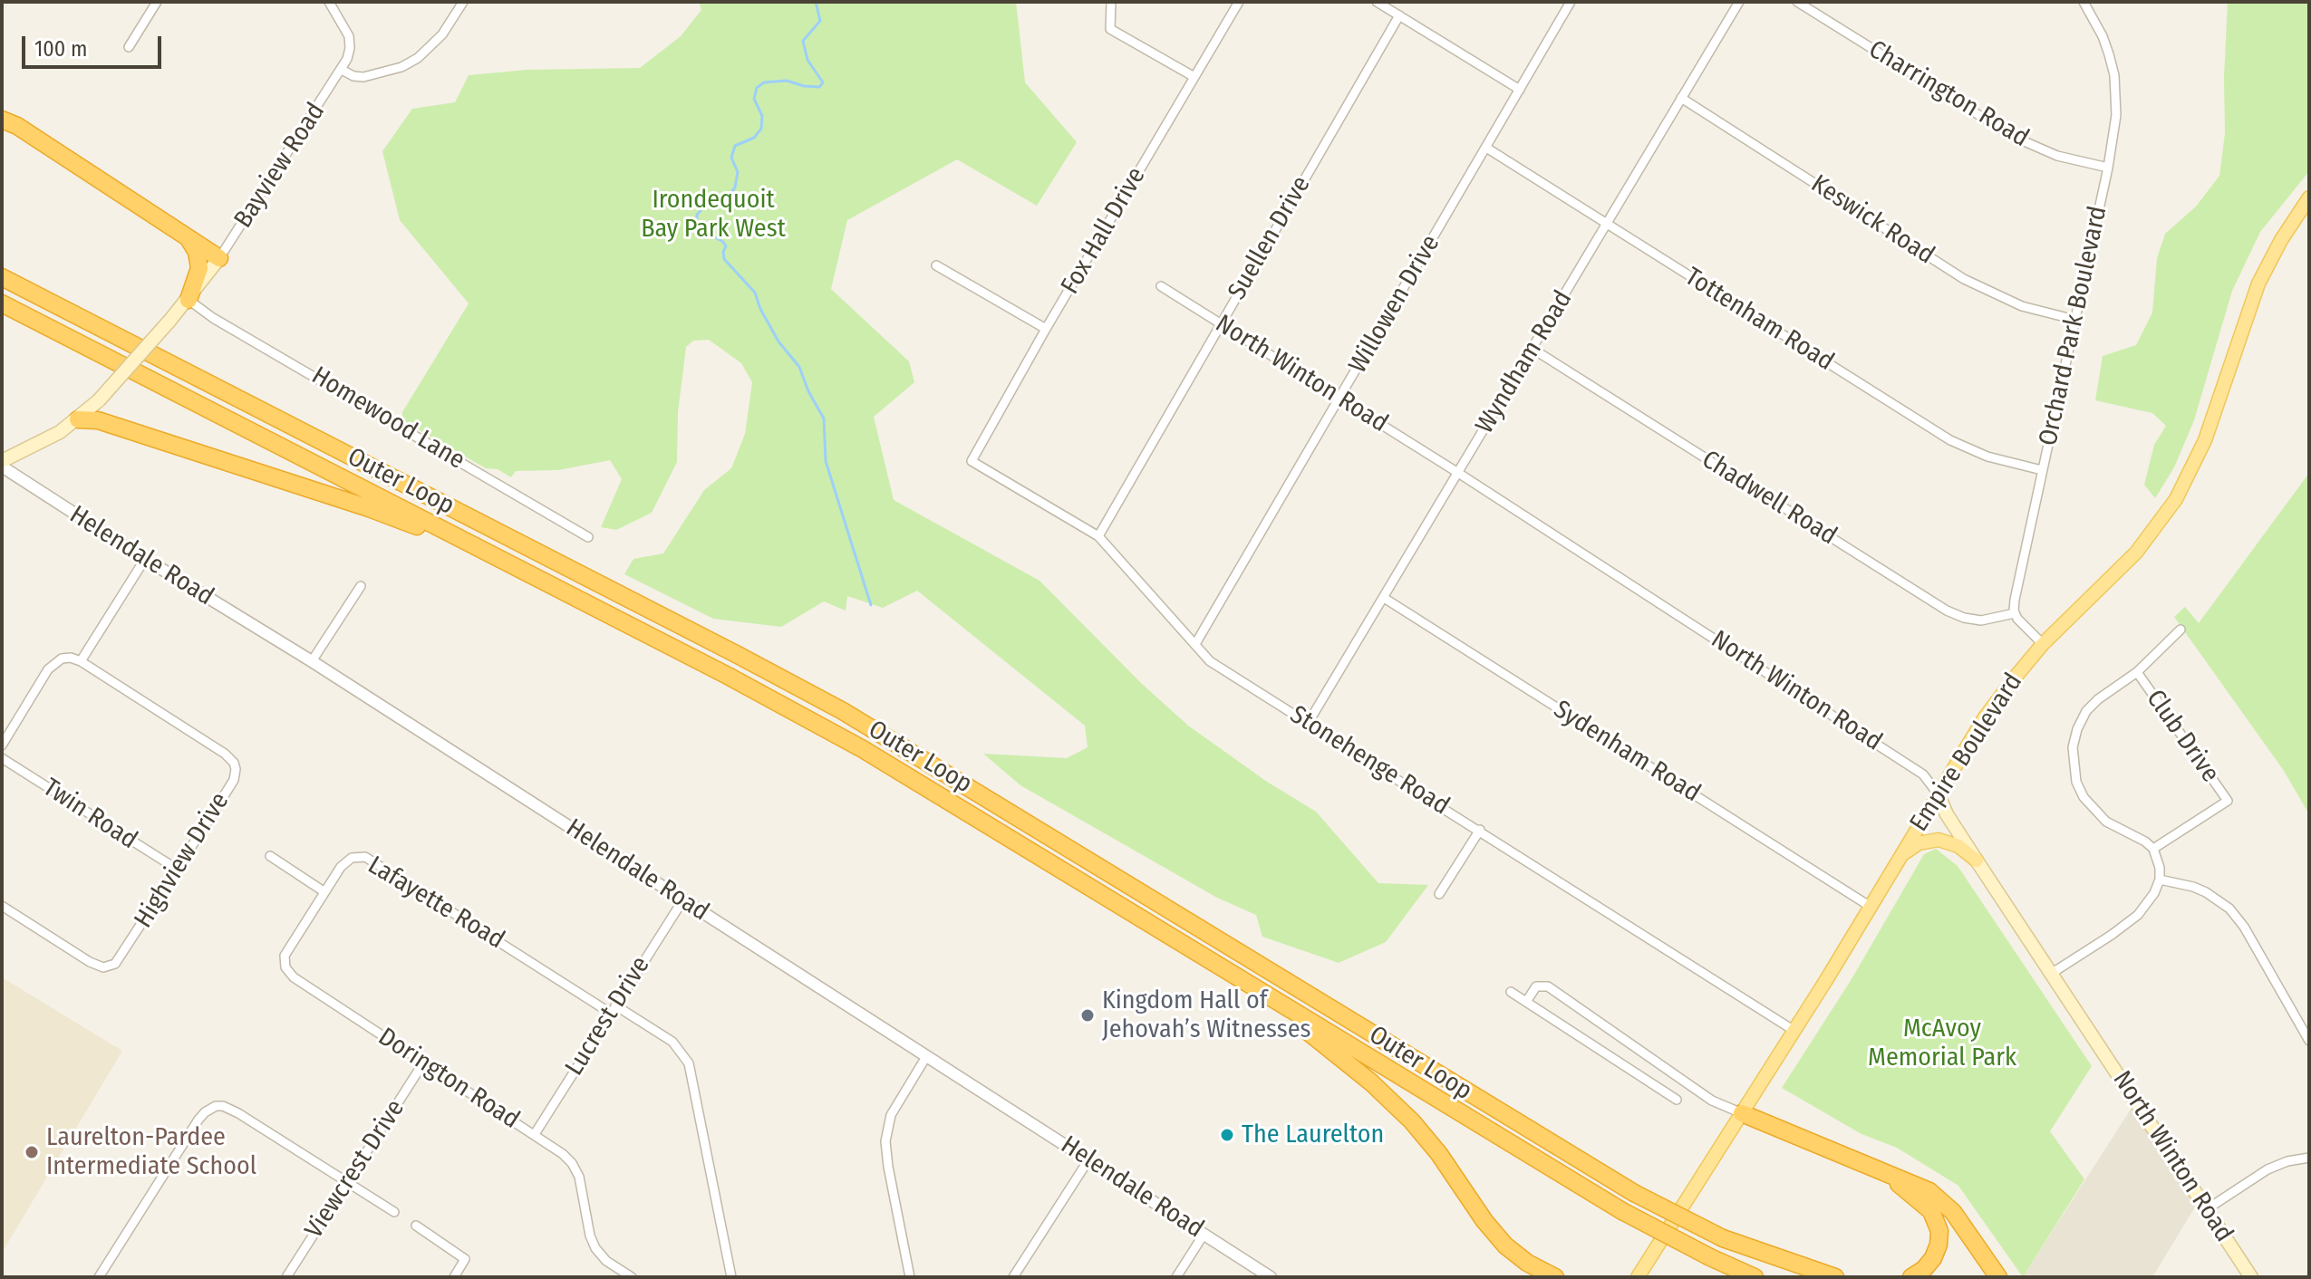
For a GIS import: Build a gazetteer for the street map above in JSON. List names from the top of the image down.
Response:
{
  "streets": {
    "highway": ["Outer Loop"],
    "main road": ["Bayview Road", "North Winton Road", "Empire Boulevard"],
    "street": [
      "Charrington Road",
      "Keswick Road",
      "Fox Hall Drive",
      "Suellen Drive",
      "Willowen Drive",
      "Tottenham Road",
      "Orchard Park Boulevard",
      "Wyndham Road",
      "Homewood Lane",
      "Chadwell Road",
      "Helendale Road",
      "Club Drive",
      "Sydenham Road",
      "Stonehenge Road",
      "Twin Road",
      "Highview Drive",
      "Lafayette Road",
      "Lucrest Drive",
      "Dorington Road",
      "Viewcrest Drive"
    ]
  },
  "crossings": [
    ["Charrington Road", "Orchard Park Boulevard"],
    ["Bayview Road", "Homewood Lane"],
    ["Keswick Road", "Orchard Park Boulevard"],
    ["Keswick Road", "Wyndham Road"],
    ["Fox Hall Drive", "Stonehenge Road"],
    ["Suellen Drive", "North Winton Road"],
    ["Suellen Drive", "Stonehenge Road"],
    ["Willowen Drive", "Tottenham Road"],
    ["Willowen Drive", "North Winton Road"],
    ["Willowen Drive", "Stonehenge Road"],
    ["Tottenham Road", "Orchard Park Boulevard"],
    ["Tottenham Road", "Wyndham Road"],
    ["Orchard Park Boulevard", "Chadwell Road"],
    ["Wyndham Road", "North Winton Road"],
    ["Wyndham Road", "Chadwell Road"],
    ["Wyndham Road", "Sydenham Road"],
    ["Wyndham Road", "Stonehenge Road"],
    ["North Winton Road", "Empire Boulevard"],
    ["Helendale Road", "Lucrest Drive"],
    ["Sydenham Road", "Empire Boulevard"],
    ["Empire Boulevard", "Stonehenge Road"],
    ["Twin Road", "Highview Drive"],
    ["Lafayette Road", "Lucrest Drive"],
    ["Lafayette Road", "Dorington Road"],
    ["Lucrest Drive", "Dorington Road"],
    ["Dorington Road", "Viewcrest Drive"]
  ],
  "parks": ["Irondequoit Bay Park West", "McAvoy Memorial Park"],
  "places": ["Kingdom Hall of Jehovah’s Witnesses", "The Laurelton", "Laurelton-Pardee Intermediate School"],
  "scale_bar": "100 m"
}
